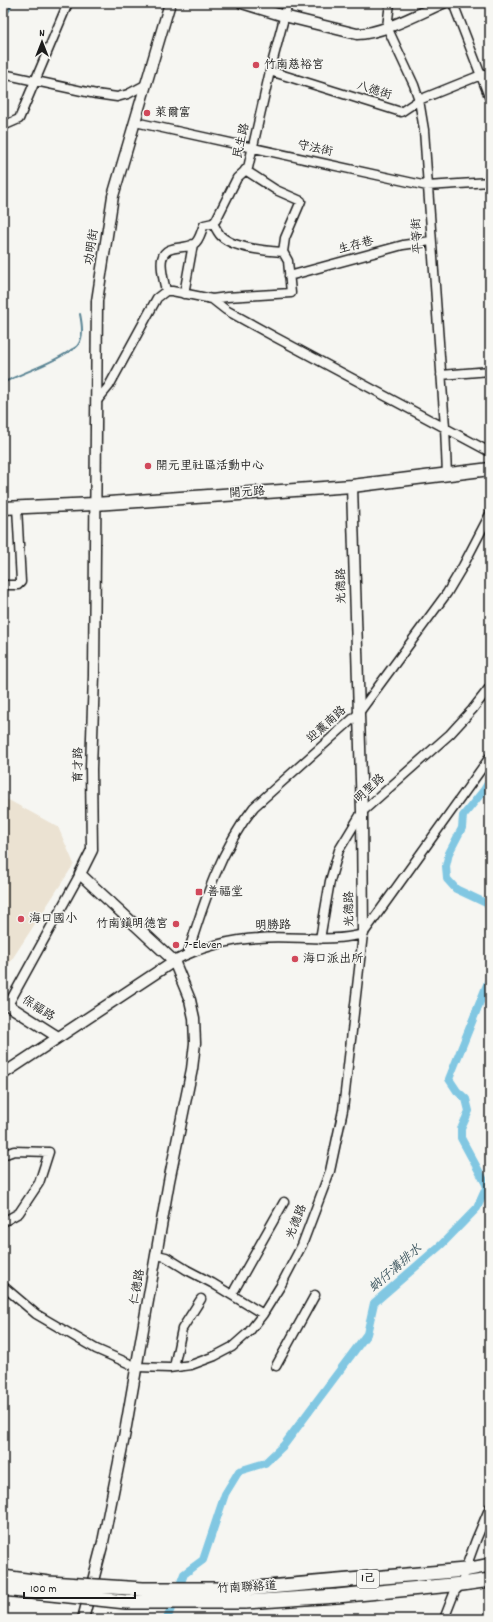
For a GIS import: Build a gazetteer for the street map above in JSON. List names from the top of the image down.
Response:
{
  "streets": {
    "main road": ["開元路", "1己", "竹南聯絡道"],
    "street": [
      "八德街",
      "民生路",
      "守法街",
      "平等街",
      "生存巷",
      "功明街",
      "光德路",
      "迎薰南路",
      "育才路",
      "明聖路",
      "明勝路",
      "保福路",
      "仁德路"
    ]
  },
  "crossings": [
    ["八德街", "民生路"],
    ["八德街", "平等街"],
    ["民生路", "守法街"],
    ["守法街", "平等街"],
    ["守法街", "功明街"],
    ["平等街", "生存巷"],
    ["平等街", "開元路"],
    ["功明街", "開元路"],
    ["功明街", "育才路"],
    ["開元路", "光德路"],
    ["開元路", "育才路"],
    ["光德路", "迎薰南路"],
    ["光德路", "明聖路"],
    ["光德路", "明勝路"],
    ["光德路", "仁德路"],
    ["迎薰南路", "明勝路"],
    ["育才路", "保福路"],
    ["明聖路", "明勝路"],
    ["明勝路", "保福路"],
    ["明勝路", "仁德路"]
  ],
  "water": ["蚋仔溝排水"],
  "places": {
    "other": [
      "竹南慈裕宮",
      "萊爾富",
      "開元里社區活動中心",
      "海口國小",
      "竹南鎮明德宮",
      "7-Eleven",
      "海口派出所"
    ],
    "transit": ["善福堂"]
  },
  "scale_bar": "100 m",
  "north": "top"
}
